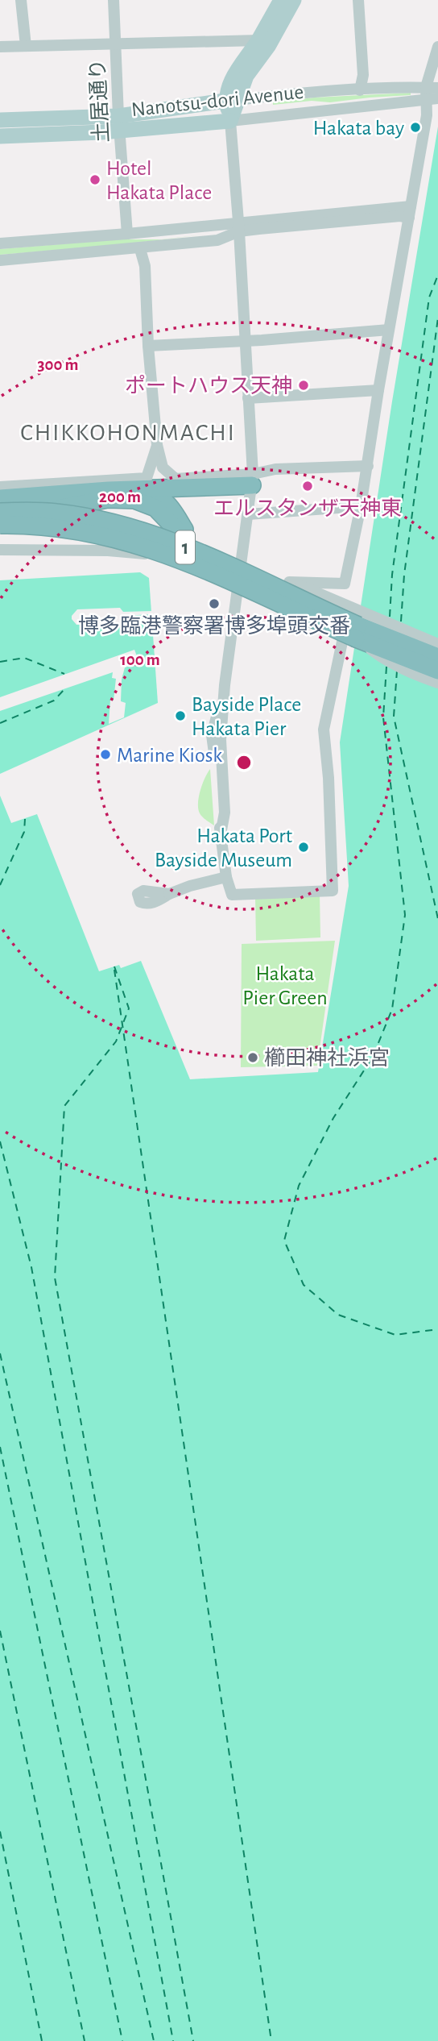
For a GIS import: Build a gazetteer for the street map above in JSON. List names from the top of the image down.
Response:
{
  "streets": {
    "highway": ["1"],
    "main road": ["Nanotsu-dori Avenue"],
    "street": ["土居通り"]
  },
  "crossings": [
    ["Nanotsu-dori Avenue", "土居通り"]
  ],
  "districts": ["CHIKKOHONMACHI"],
  "parks": ["Hakata Pier Green"],
  "places": [
    "Hakata bay",
    "Hotel Hakata Place",
    "ポートハウス天神",
    "エルスタンザ天神東",
    "博多臨港警察署博多埠頭交番",
    "Bayside Place Hakata Pier",
    "Marine Kiosk",
    "Hakata Port Bayside Museum",
    "櫛田神社浜宮"
  ],
  "rings": ["300 m", "200 m", "100 m"]
}
